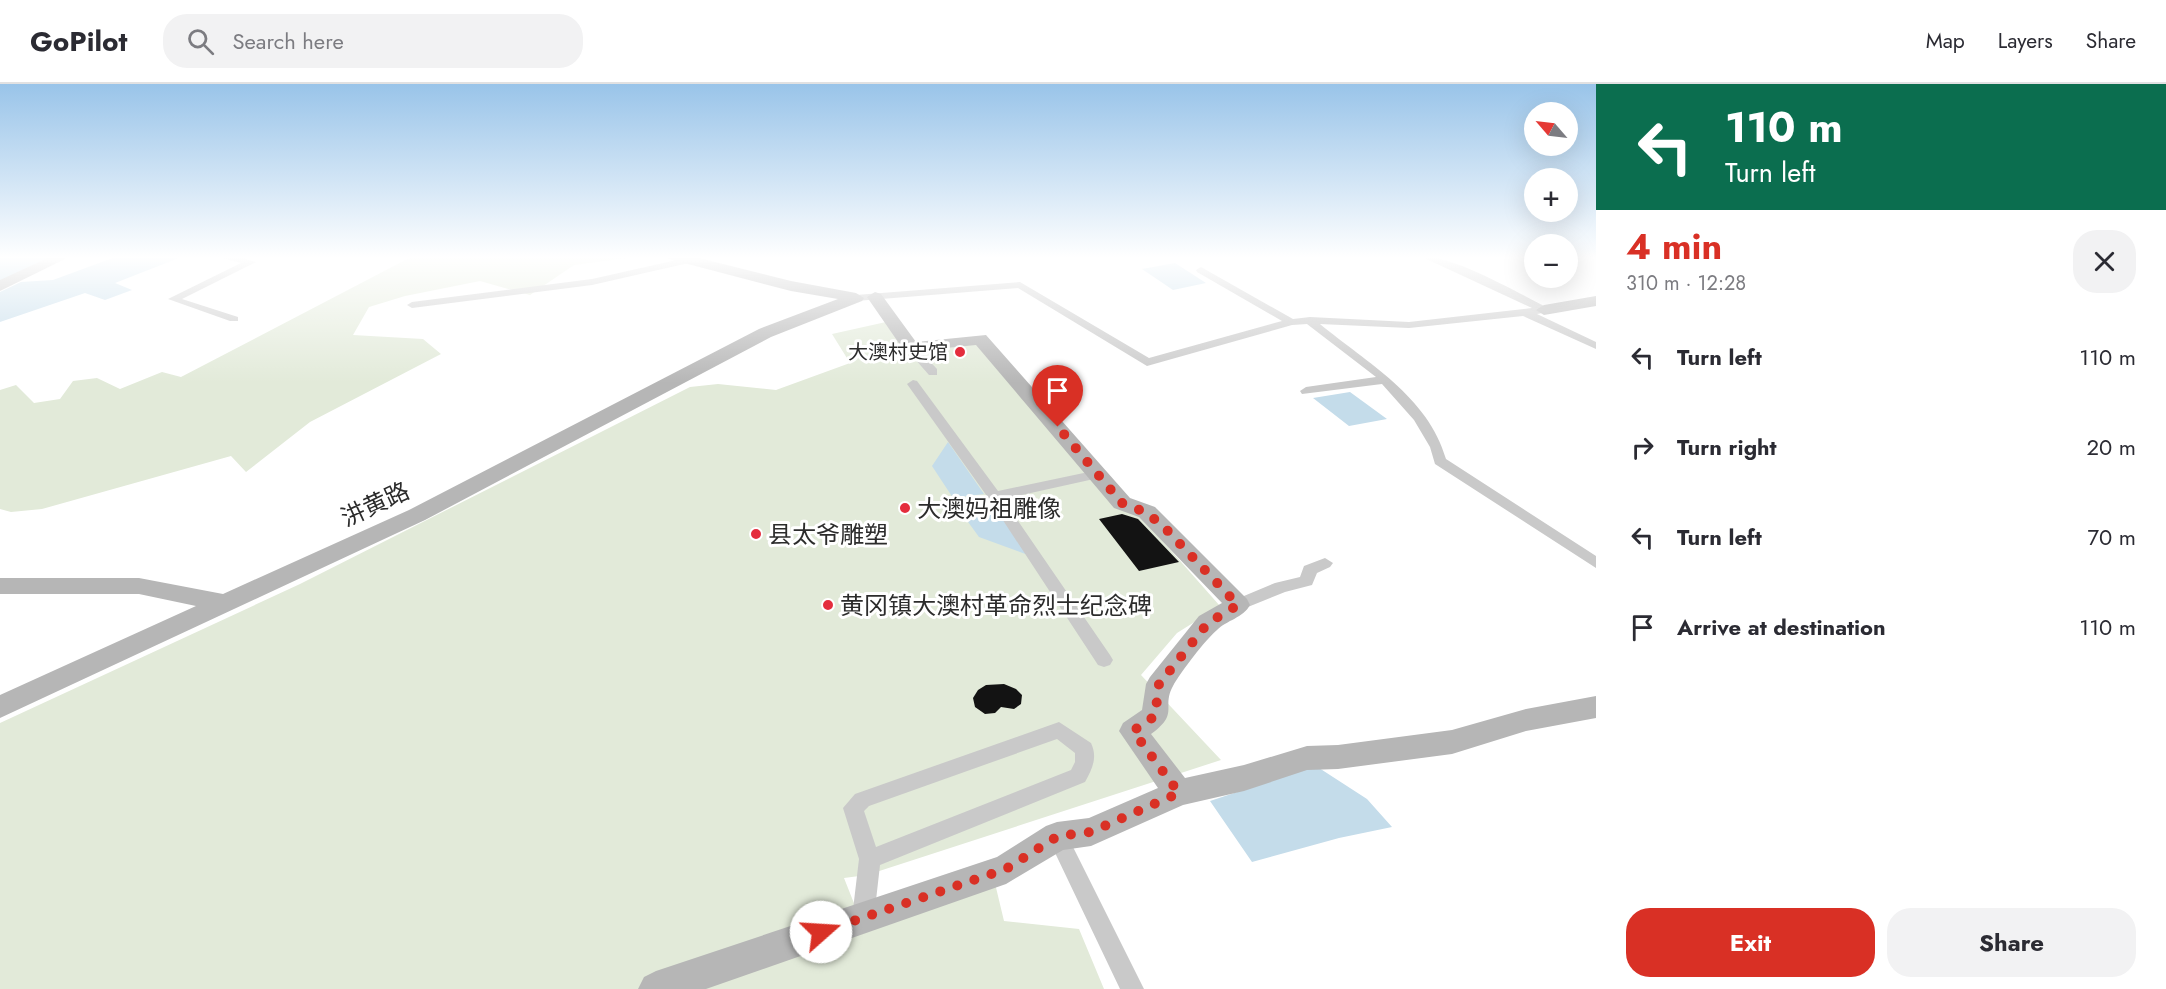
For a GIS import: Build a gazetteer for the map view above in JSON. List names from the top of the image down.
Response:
{
  "streets": {
    "street": ["汫黄路"]
  },
  "places": [
    "大澳村史馆",
    "大澳妈祖雕像",
    "县太爷雕塑",
    "黄冈镇大澳村革命烈士纪念碑"
  ],
  "north": "top left",
  "page": {
    "header": "GoPilot",
    "search": "Search here",
    "nav": ["Map", "Layers", "Share"],
    "turn": ["110 m", "Turn left"],
    "map_buttons": ["+", "−"],
    "heading": ["4 min", "310 m · 12:28"],
    "list": [
      {
        "name": "Turn left",
        "value": "110 m"
      },
      {
        "name": "Turn right",
        "value": "20 m"
      },
      {
        "name": "Turn left",
        "value": "70 m"
      },
      {
        "name": "Arrive at destination",
        "value": "110 m"
      }
    ],
    "buttons": ["Exit", "Share"]
  }
}
